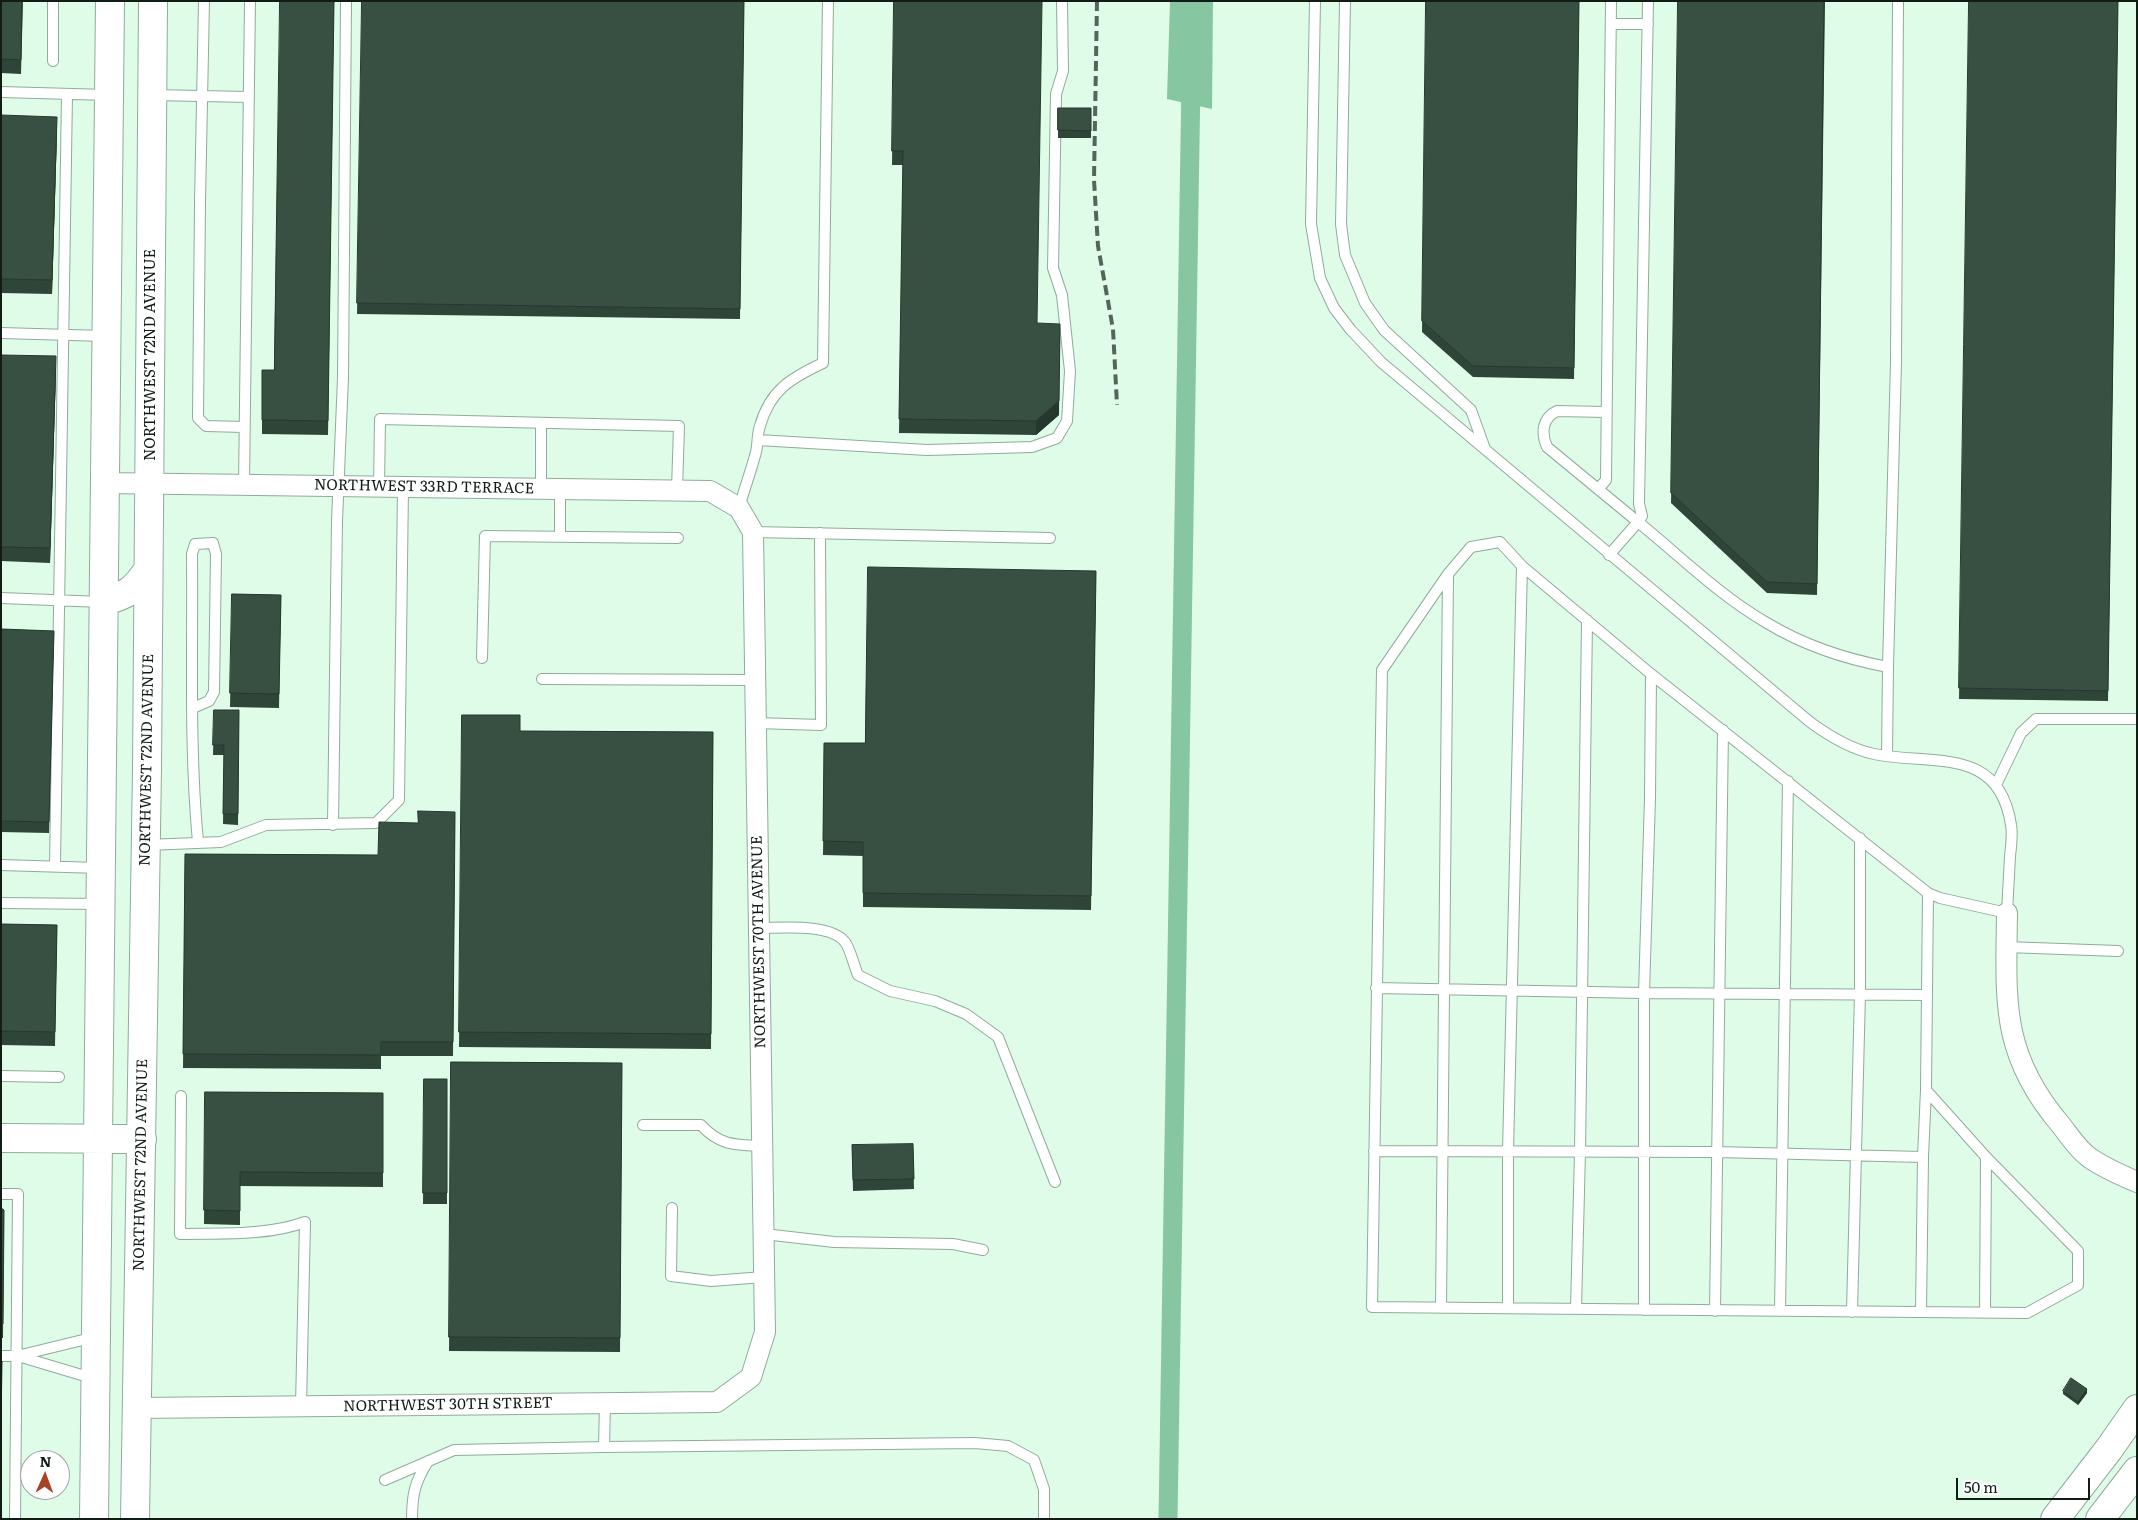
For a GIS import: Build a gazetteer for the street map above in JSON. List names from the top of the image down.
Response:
{
  "streets": {
    "main road": ["NORTHWEST 72ND AVENUE"],
    "street": ["NORTHWEST 33RD TERRACE", "NORTHWEST 70TH AVENUE", "NORTHWEST 30TH STREET"]
  },
  "crossings": [
    ["NORTHWEST 72ND AVENUE", "NORTHWEST 33RD TERRACE"],
    ["NORTHWEST 72ND AVENUE", "NORTHWEST 30TH STREET"],
    ["NORTHWEST 33RD TERRACE", "NORTHWEST 70TH AVENUE"],
    ["NORTHWEST 70TH AVENUE", "NORTHWEST 30TH STREET"]
  ],
  "scale_bar": "50 m",
  "north": "top"
}
